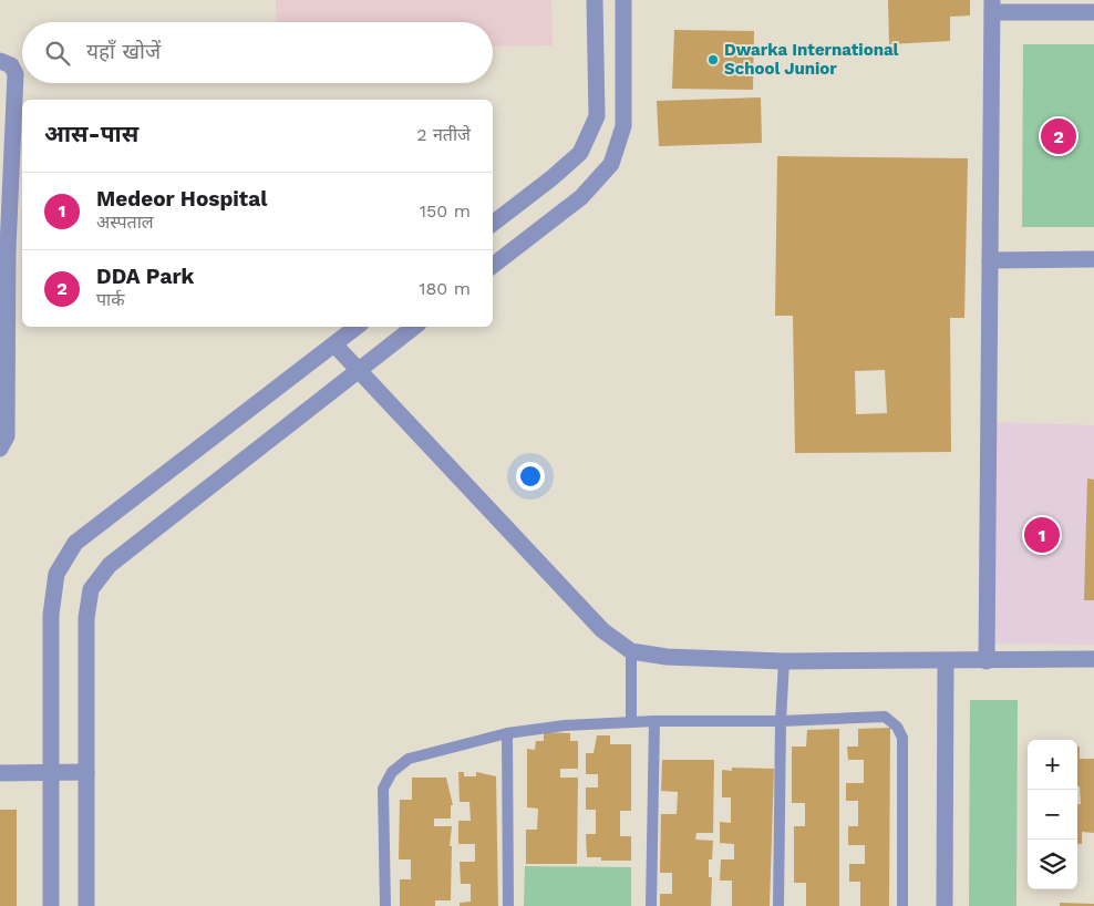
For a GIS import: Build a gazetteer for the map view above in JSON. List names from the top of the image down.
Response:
{
  "places": ["Dwarka International School Junior"],
  "page": {
    "search": "यहाँ खोजें",
    "heading": ["आस-पास", "2 नतीजे"],
    "pins": ["2", "1"],
    "list": [
      {
        "mark": "1",
        "name": "Medeor Hospital",
        "note": "अस्पताल",
        "value": "150 m"
      },
      {
        "mark": "2",
        "name": "DDA Park",
        "note": "पार्क",
        "value": "180 m"
      }
    ],
    "map_buttons": ["+", "−"]
  }
}
